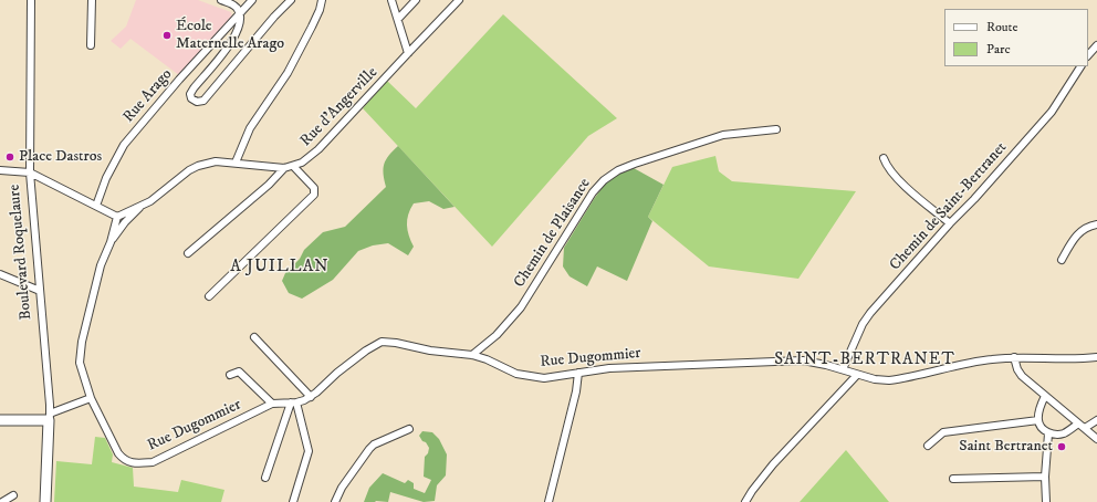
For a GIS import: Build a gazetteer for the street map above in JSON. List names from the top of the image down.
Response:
{
  "streets": {
    "street": [
      "Rue Arago",
      "Rue d'Angerville",
      "Chemin de Saint-Bertranet",
      "Chemin de Plaisance",
      "Boulevard Roquelaure",
      "Rue Dugommier"
    ]
  },
  "crossings": [
    ["Rue d'Angerville", "Rue Dugommier"],
    ["Chemin de Saint-Bertranet", "Rue Dugommier"],
    ["Chemin de Plaisance", "Rue Dugommier"]
  ],
  "districts": ["A JUILLAN", "SAINT-BERTRANET"],
  "places": ["École Maternelle Arago", "Place Dastros", "Saint Bertranet"],
  "legend": ["Route", "Parc"]
}
